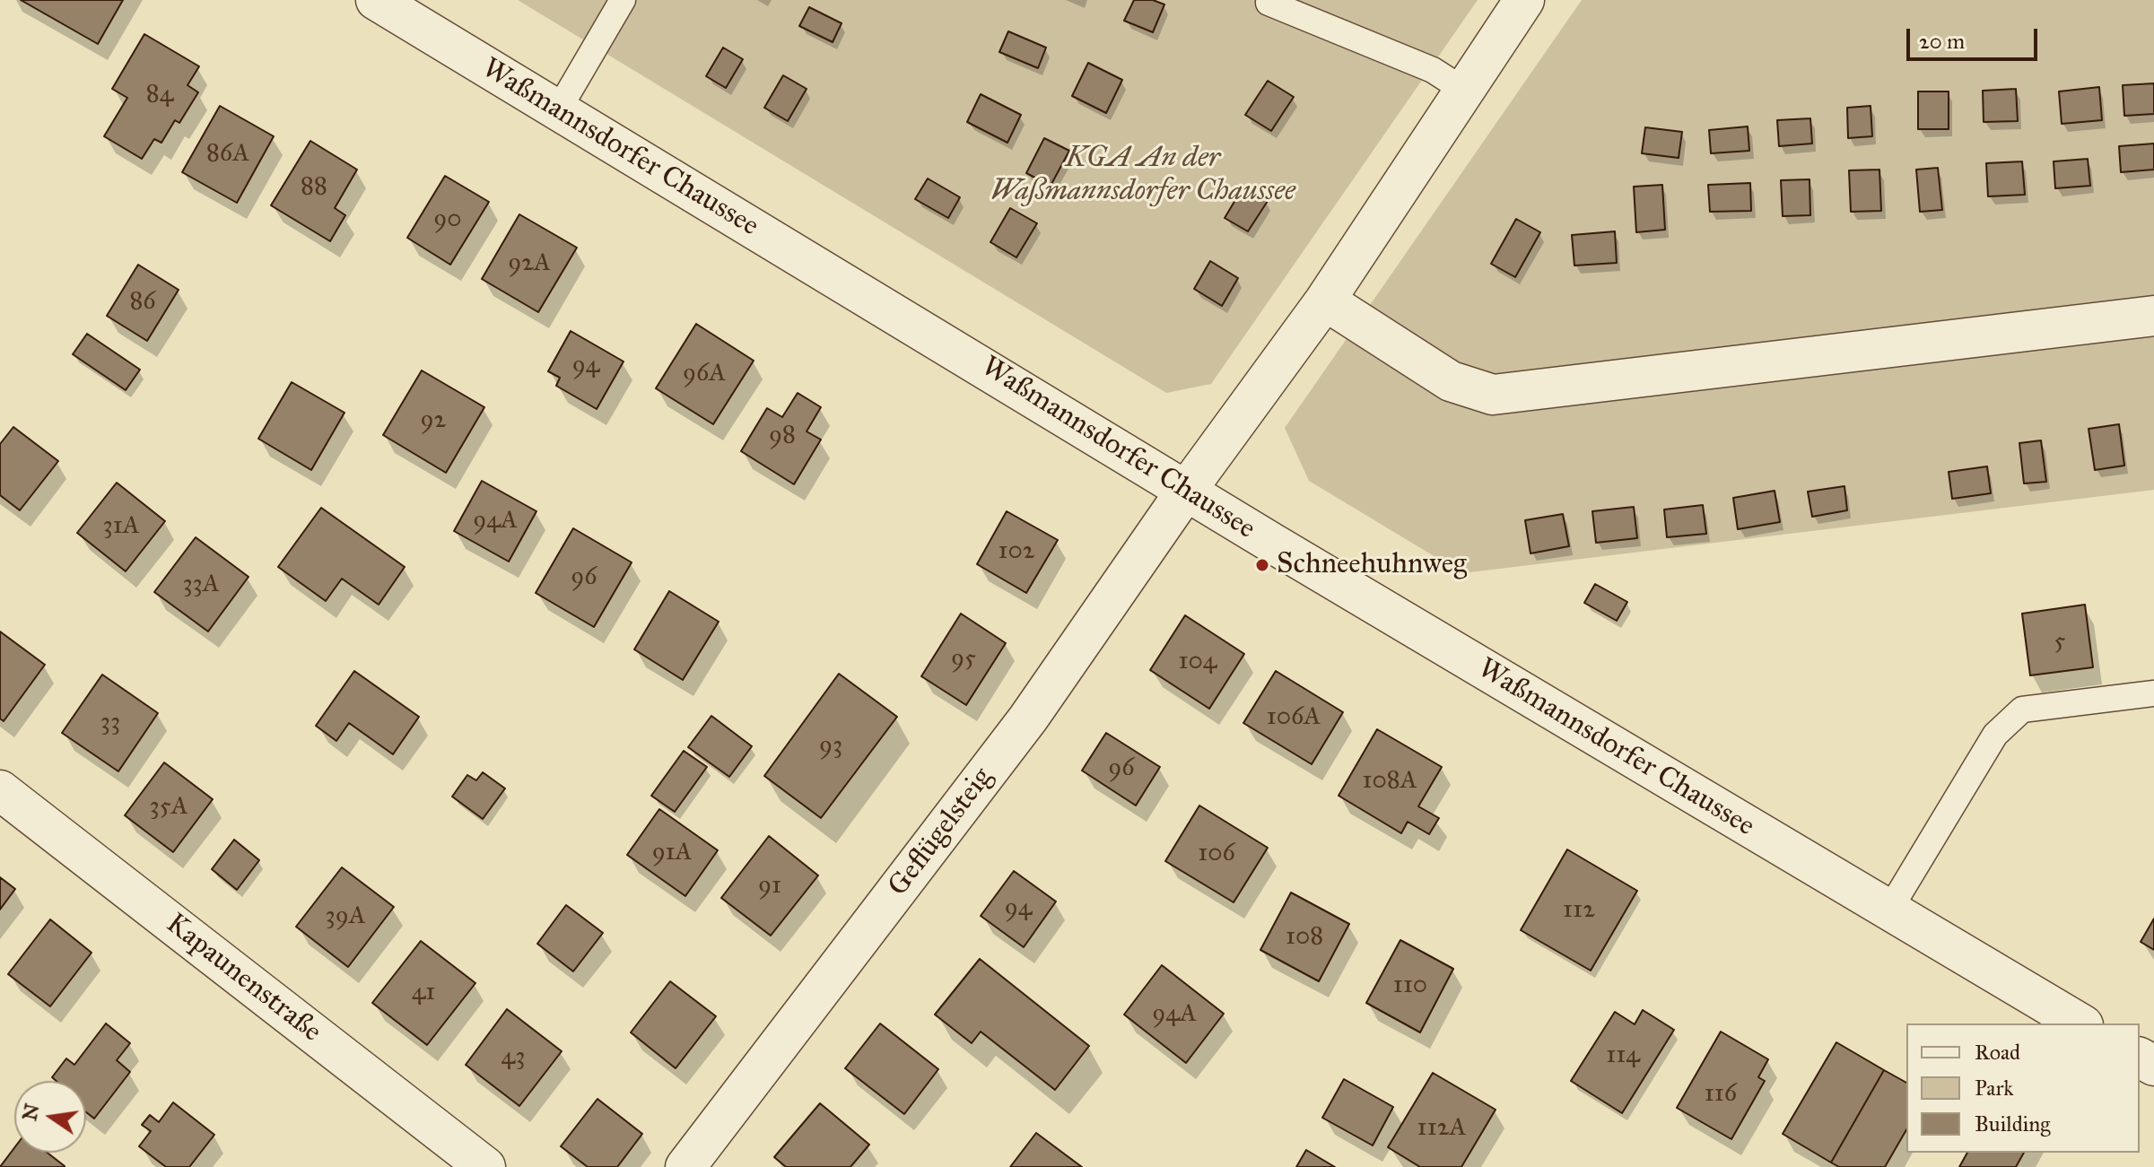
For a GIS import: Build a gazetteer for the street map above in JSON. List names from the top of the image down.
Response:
{
  "streets": {
    "street": ["Waßmannsdorfer Chaussee", "Geflügelsteig", "Kapaunenstraße"]
  },
  "crossings": [
    ["Waßmannsdorfer Chaussee", "Geflügelsteig"]
  ],
  "parks": ["KGA An der Waßmannsdorfer Chaussee"],
  "places": ["Schneehuhnweg"],
  "house_numbers": [
    "84",
    "86A",
    "88",
    "90",
    "92A",
    "86",
    "94",
    "96A",
    "92",
    "98",
    "94A",
    "31A",
    "102",
    "96",
    "33A",
    "5",
    "95",
    "104",
    "106A",
    "33",
    "93",
    "96",
    "108A",
    "35A",
    "91A",
    "106",
    "91",
    "94",
    "112",
    "39A",
    "108",
    "110",
    "41",
    "94A",
    "114",
    "43",
    "116",
    "112A"
  ],
  "legend": ["Road", "Park", "Building"],
  "scale_bar": "20 m",
  "north": "left"
}
